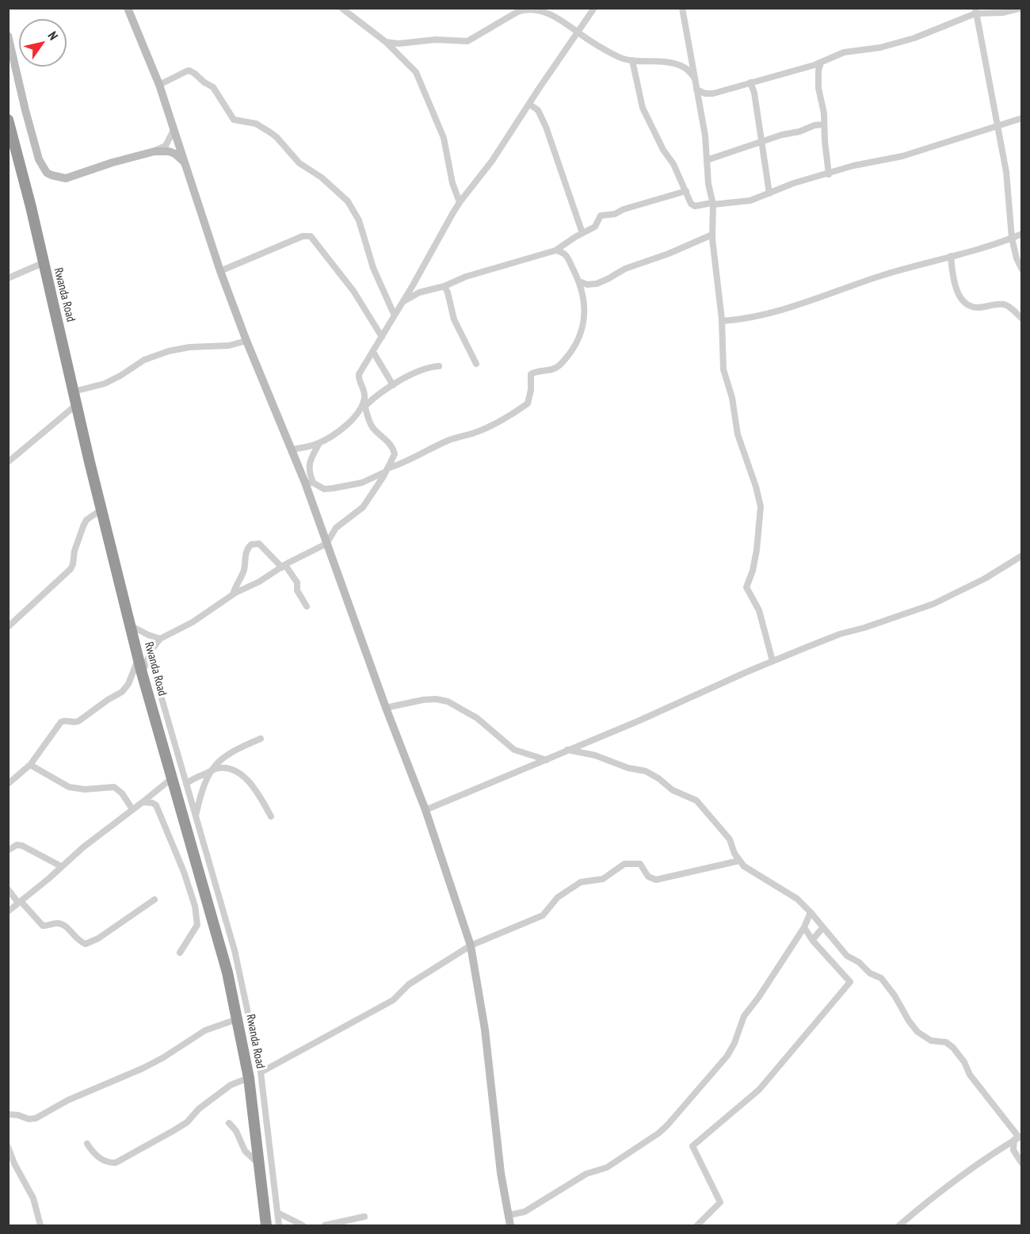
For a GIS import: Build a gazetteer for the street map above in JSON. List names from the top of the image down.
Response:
{
  "streets": {
    "highway": ["Rwanda Road"]
  },
  "north": "top right"
}
